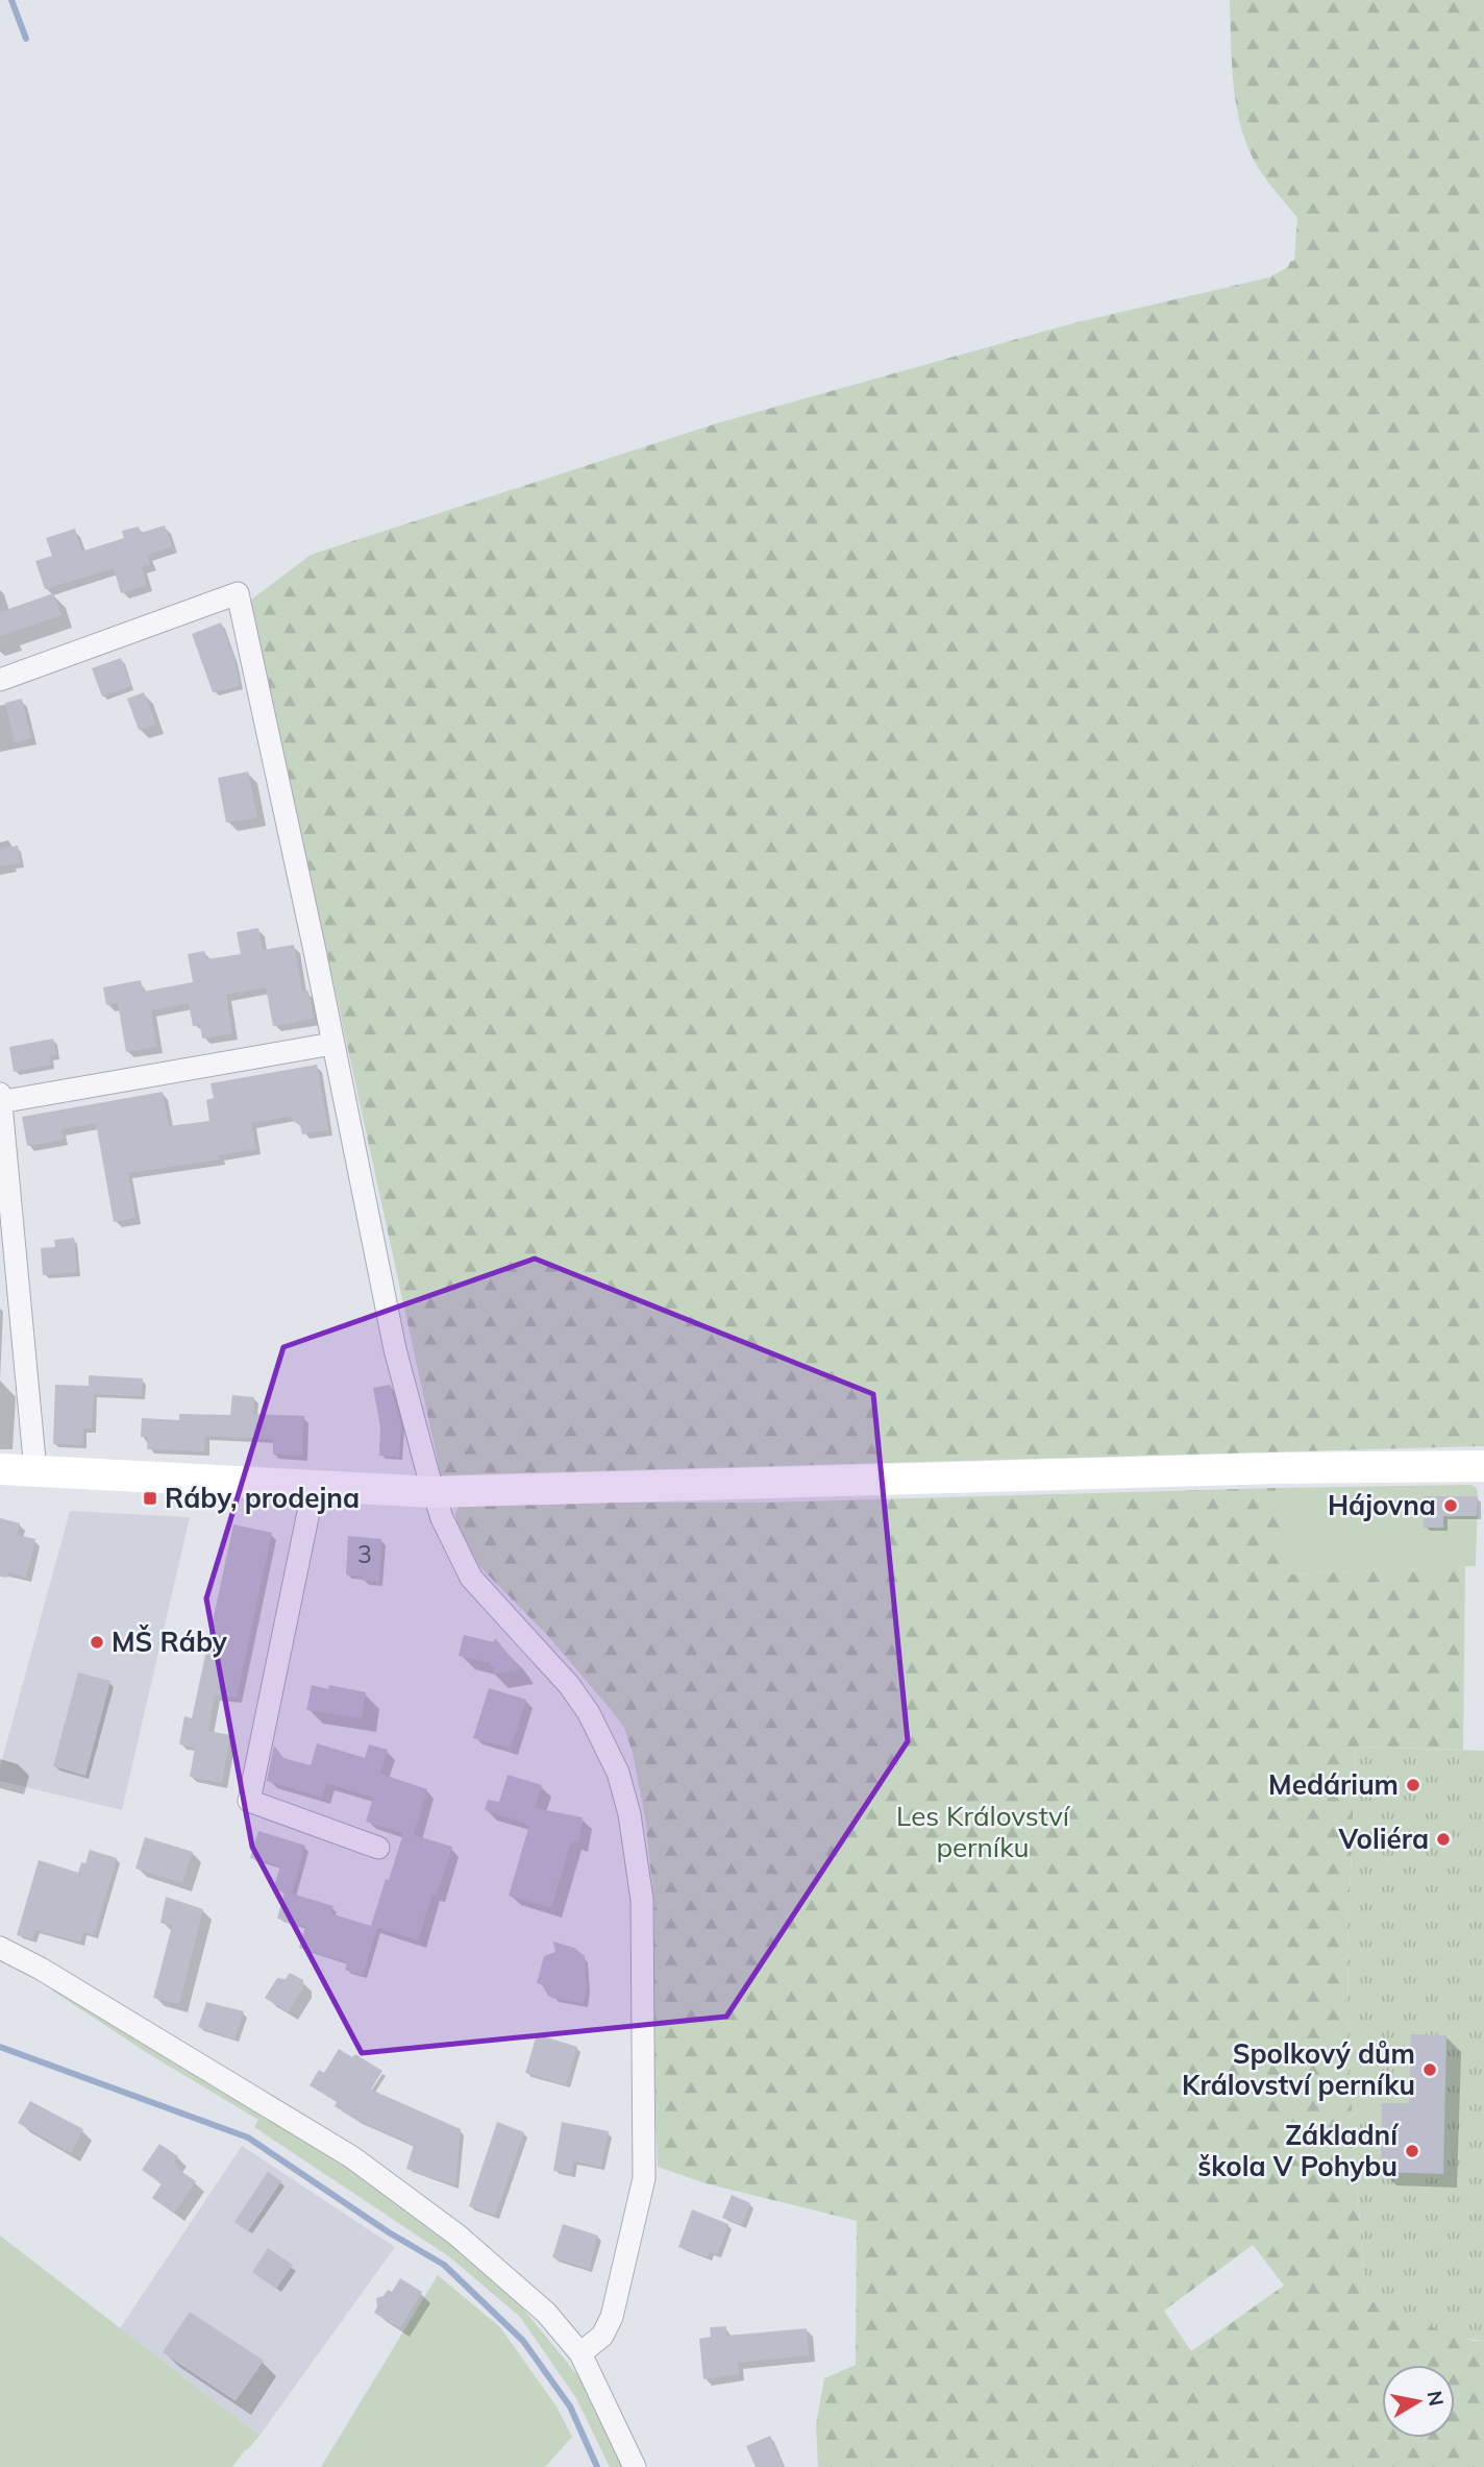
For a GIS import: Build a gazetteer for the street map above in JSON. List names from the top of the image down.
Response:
{
  "parks": ["Les Království perníku"],
  "places": {
    "transit": ["Ráby, prodejna"],
    "other": [
      "Hájovna",
      "MŠ Ráby",
      "Medárium",
      "Voliéra",
      "Spolkový dům Království perníku",
      "Základní škola V Pohybu"
    ]
  },
  "house_numbers": ["3"],
  "north": "right"
}
